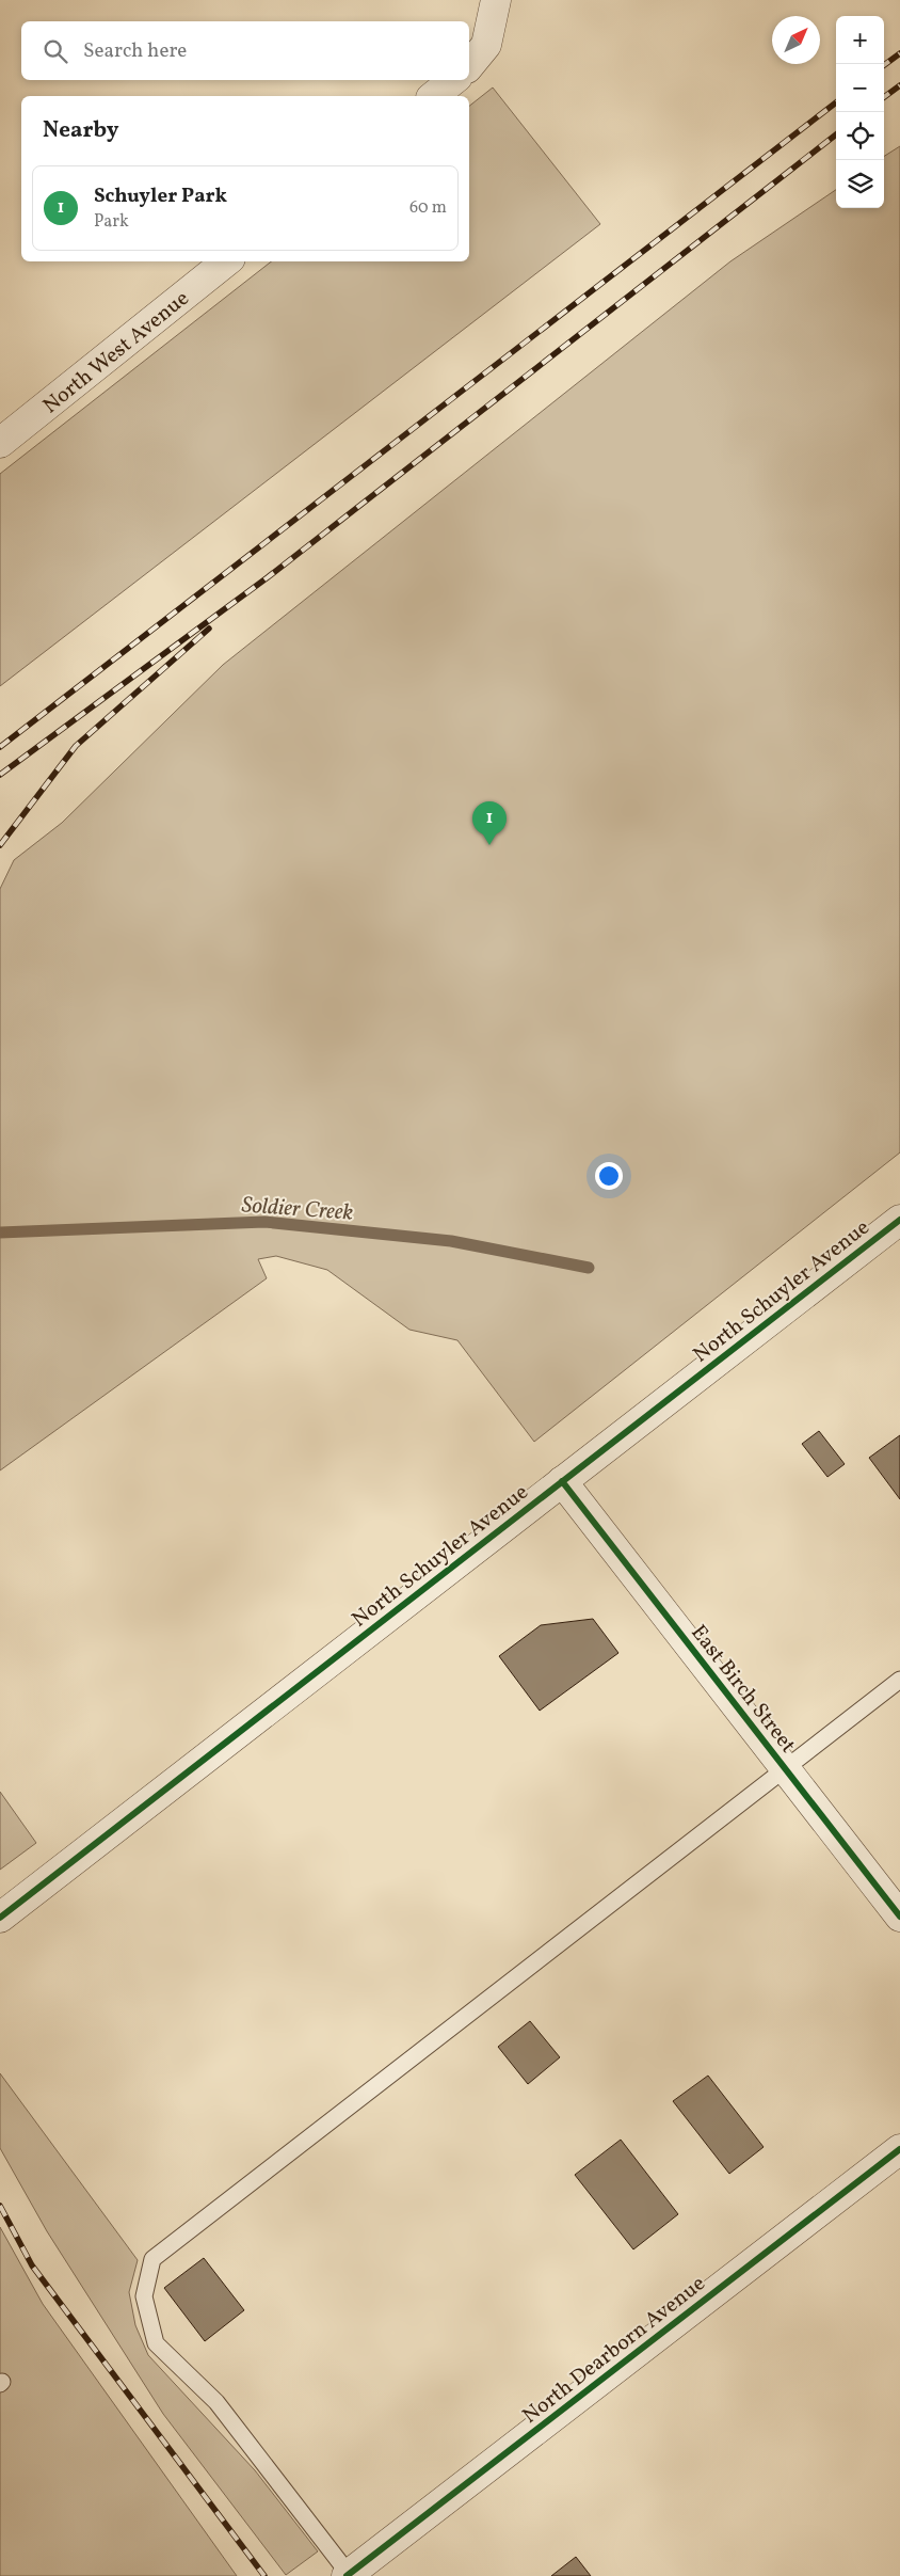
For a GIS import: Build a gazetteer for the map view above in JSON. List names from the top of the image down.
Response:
{
  "streets": {
    "street": [
      "North West Avenue",
      "North Schuyler Avenue",
      "East Birch Street",
      "North Dearborn Avenue"
    ]
  },
  "crossings": [
    ["North Schuyler Avenue", "East Birch Street"]
  ],
  "water": ["Soldier Creek"],
  "north": "top right",
  "page": {
    "map_buttons": ["+", "−"],
    "search": "Search here",
    "heading": "Nearby",
    "list": [
      {
        "mark": "1",
        "name": "Schuyler Park",
        "note": "Park",
        "value": "60 m"
      }
    ],
    "pins": "1"
  }
}
